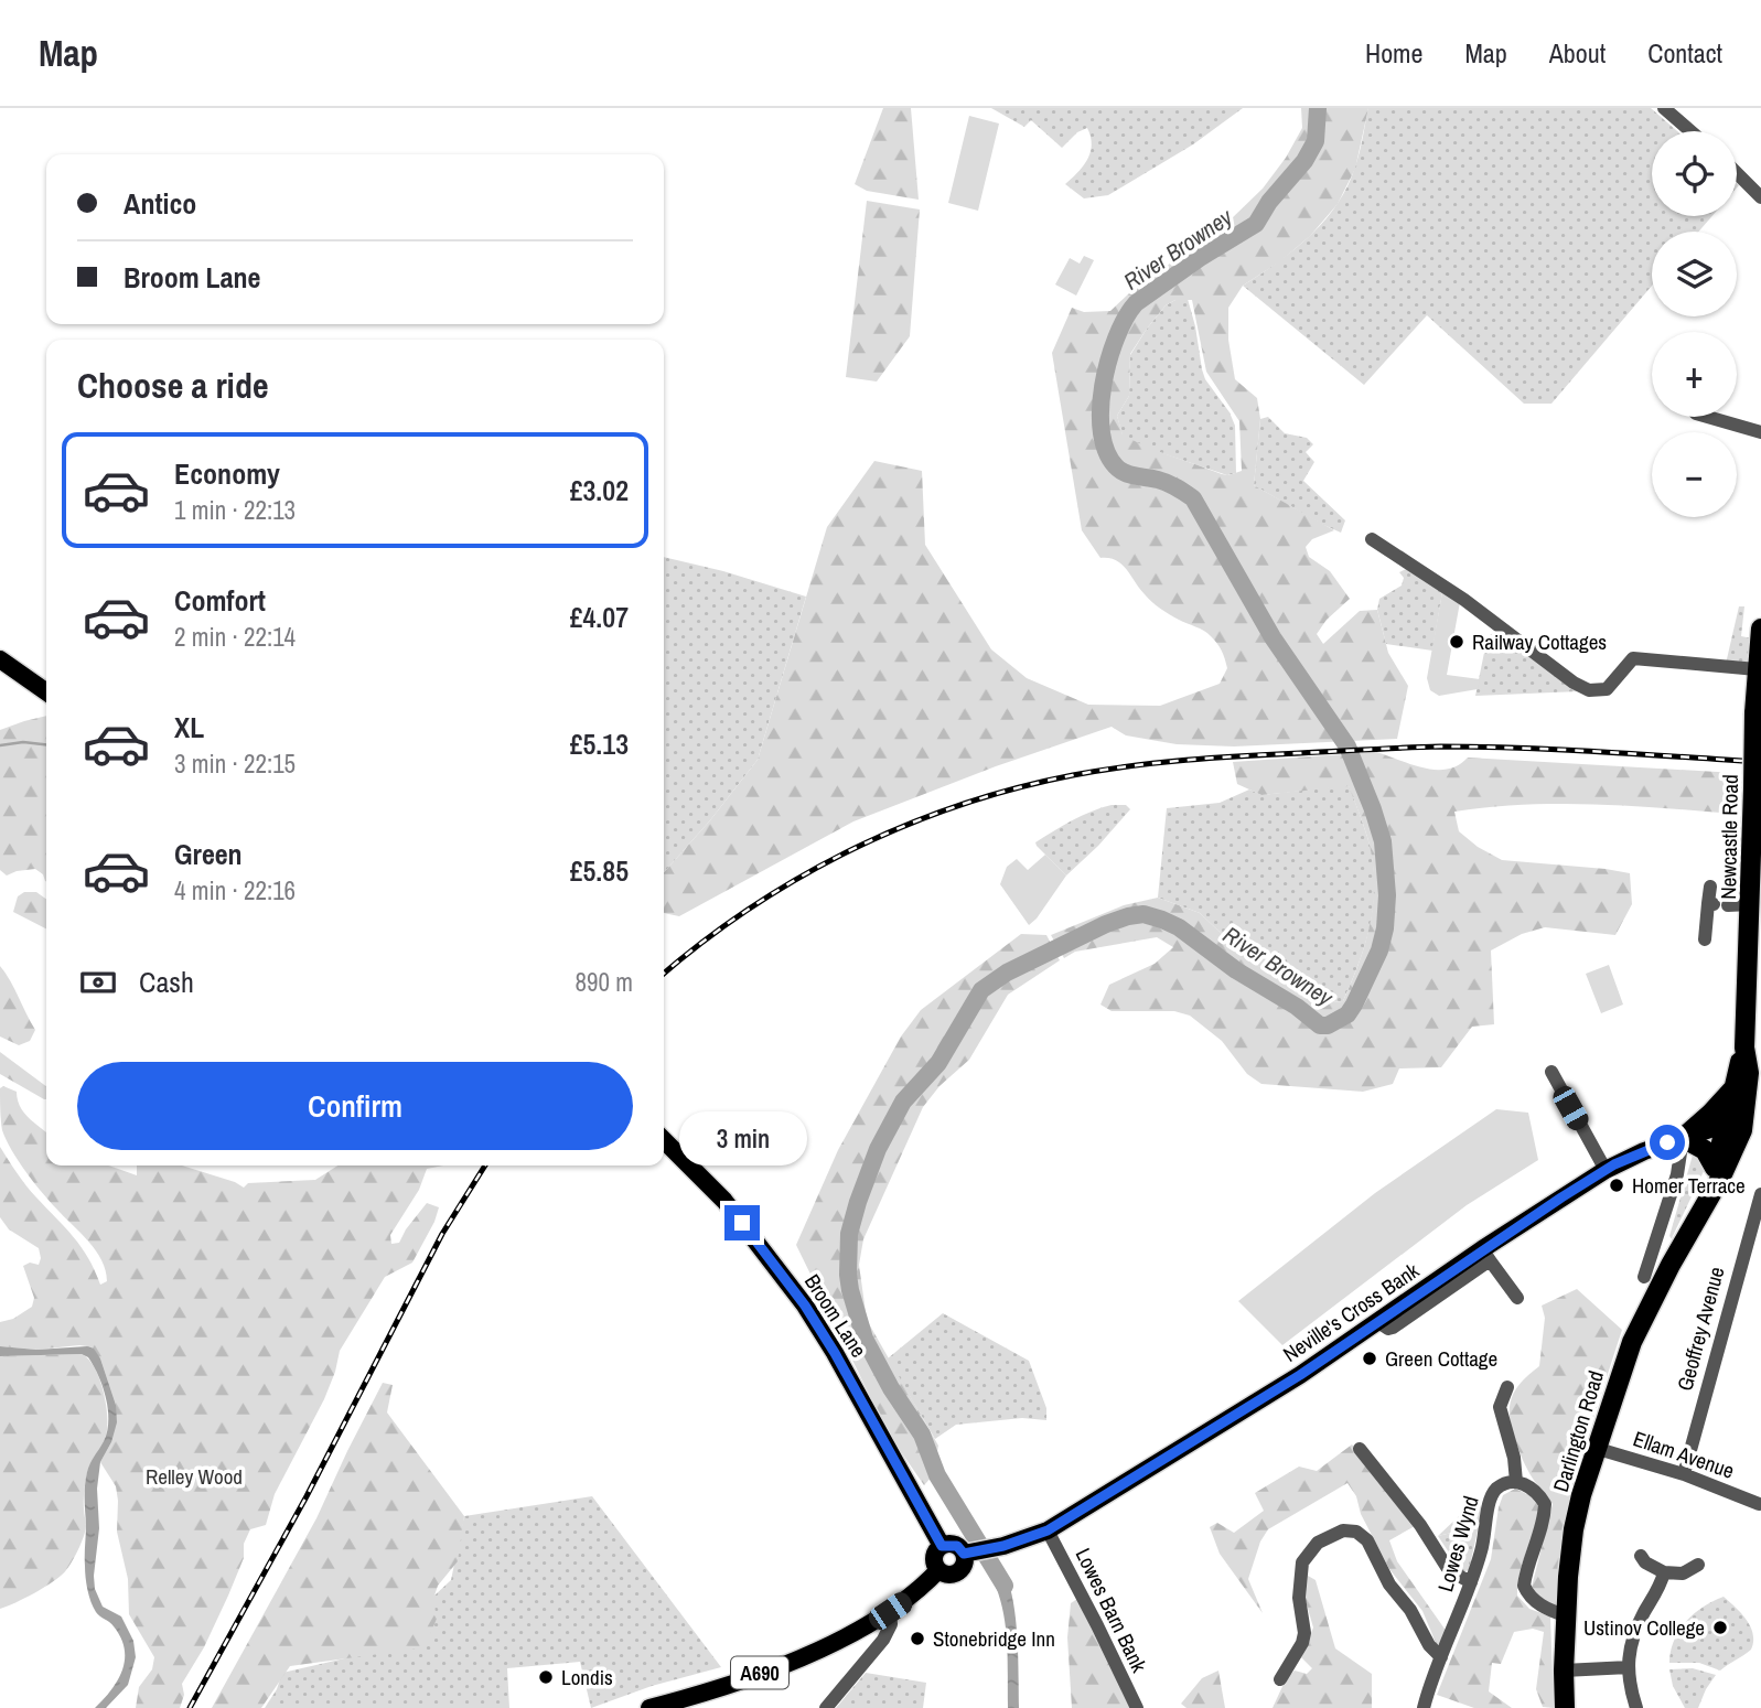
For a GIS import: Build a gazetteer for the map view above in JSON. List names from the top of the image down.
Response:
{
  "streets": {
    "highway": ["Newcastle Road", "Darlington Road"],
    "main road": ["Neville's Cross Bank", "Broom Lane", "A690"],
    "street": [
      "Geoffrey Avenue",
      "Ellam Avenue",
      "Lowes Wynd",
      "Lowes Barn Bank"
    ]
  },
  "crossings": [
    ["Newcastle Road", "Neville's Cross Bank"],
    ["Newcastle Road", "Darlington Road"],
    ["Neville's Cross Bank", "Darlington Road"],
    ["Neville's Cross Bank", "Lowes Barn Bank"],
    ["Neville's Cross Bank", "A690"],
    ["Broom Lane", "A690"],
    ["Geoffrey Avenue", "Ellam Avenue"],
    ["Darlington Road", "Ellam Avenue"],
    ["Lowes Barn Bank", "A690"]
  ],
  "water": ["River Browney"],
  "parks": ["Relley Wood"],
  "places": [
    "Railway Cottages",
    "Homer Terrace",
    "Green Cottage",
    "Ustinov College",
    "Stonebridge Inn",
    "Londis"
  ],
  "page": {
    "header": "Map",
    "nav": [
      "Home",
      "Map",
      "About",
      "Contact"
    ],
    "map_buttons": ["+", "−"],
    "banner": ["Antico", "Broom Lane"],
    "heading": "Choose a ride",
    "list": [
      {
        "name": "Economy",
        "note": "1 min · 22:13",
        "value": "£3.02"
      },
      {
        "name": "Comfort",
        "note": "2 min · 22:14",
        "value": "£4.07"
      },
      {
        "name": "XL",
        "note": "3 min · 22:15",
        "value": "£5.13"
      },
      {
        "name": "Green",
        "note": "4 min · 22:16",
        "value": "£5.85"
      }
    ],
    "pay": ["Cash", "890 m"],
    "buttons": "Confirm",
    "bubble": "3 min"
  }
}
